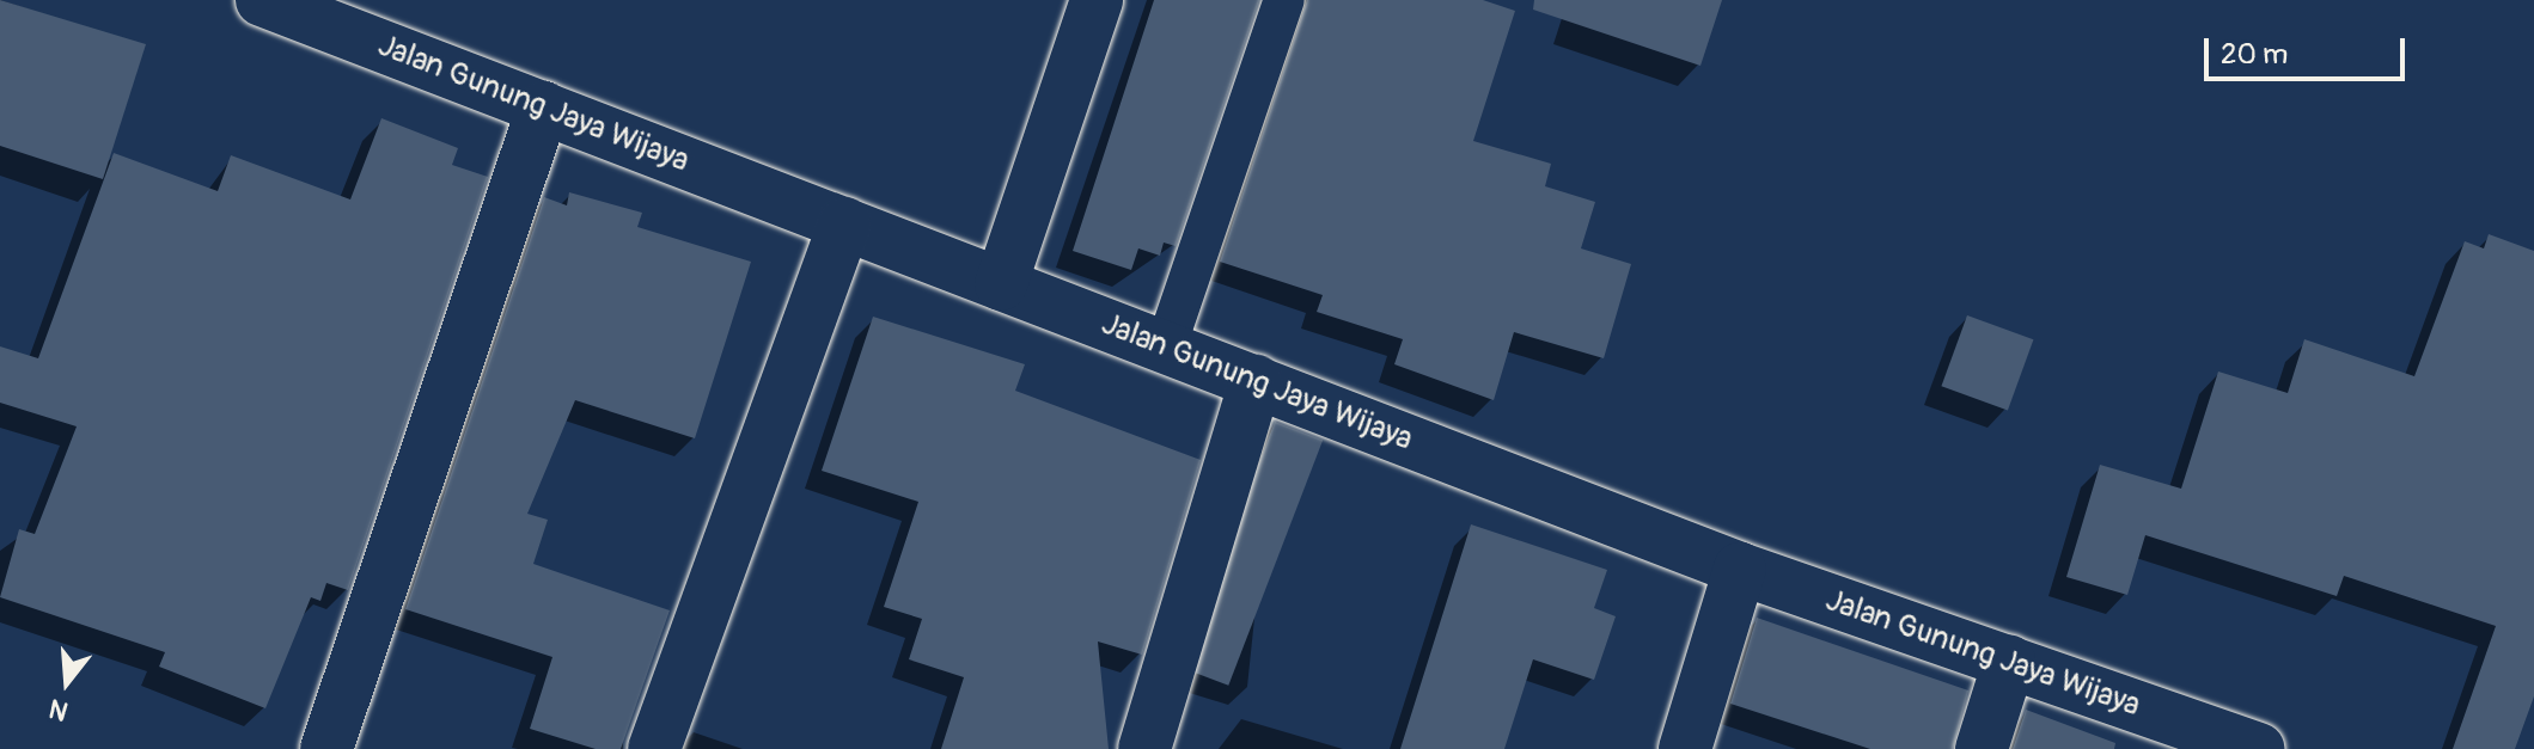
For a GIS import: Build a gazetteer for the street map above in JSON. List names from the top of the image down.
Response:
{
  "streets": {
    "street": ["Jalan Gunung Jaya Wijaya"]
  },
  "scale_bar": "20 m",
  "north": "bottom"
}
